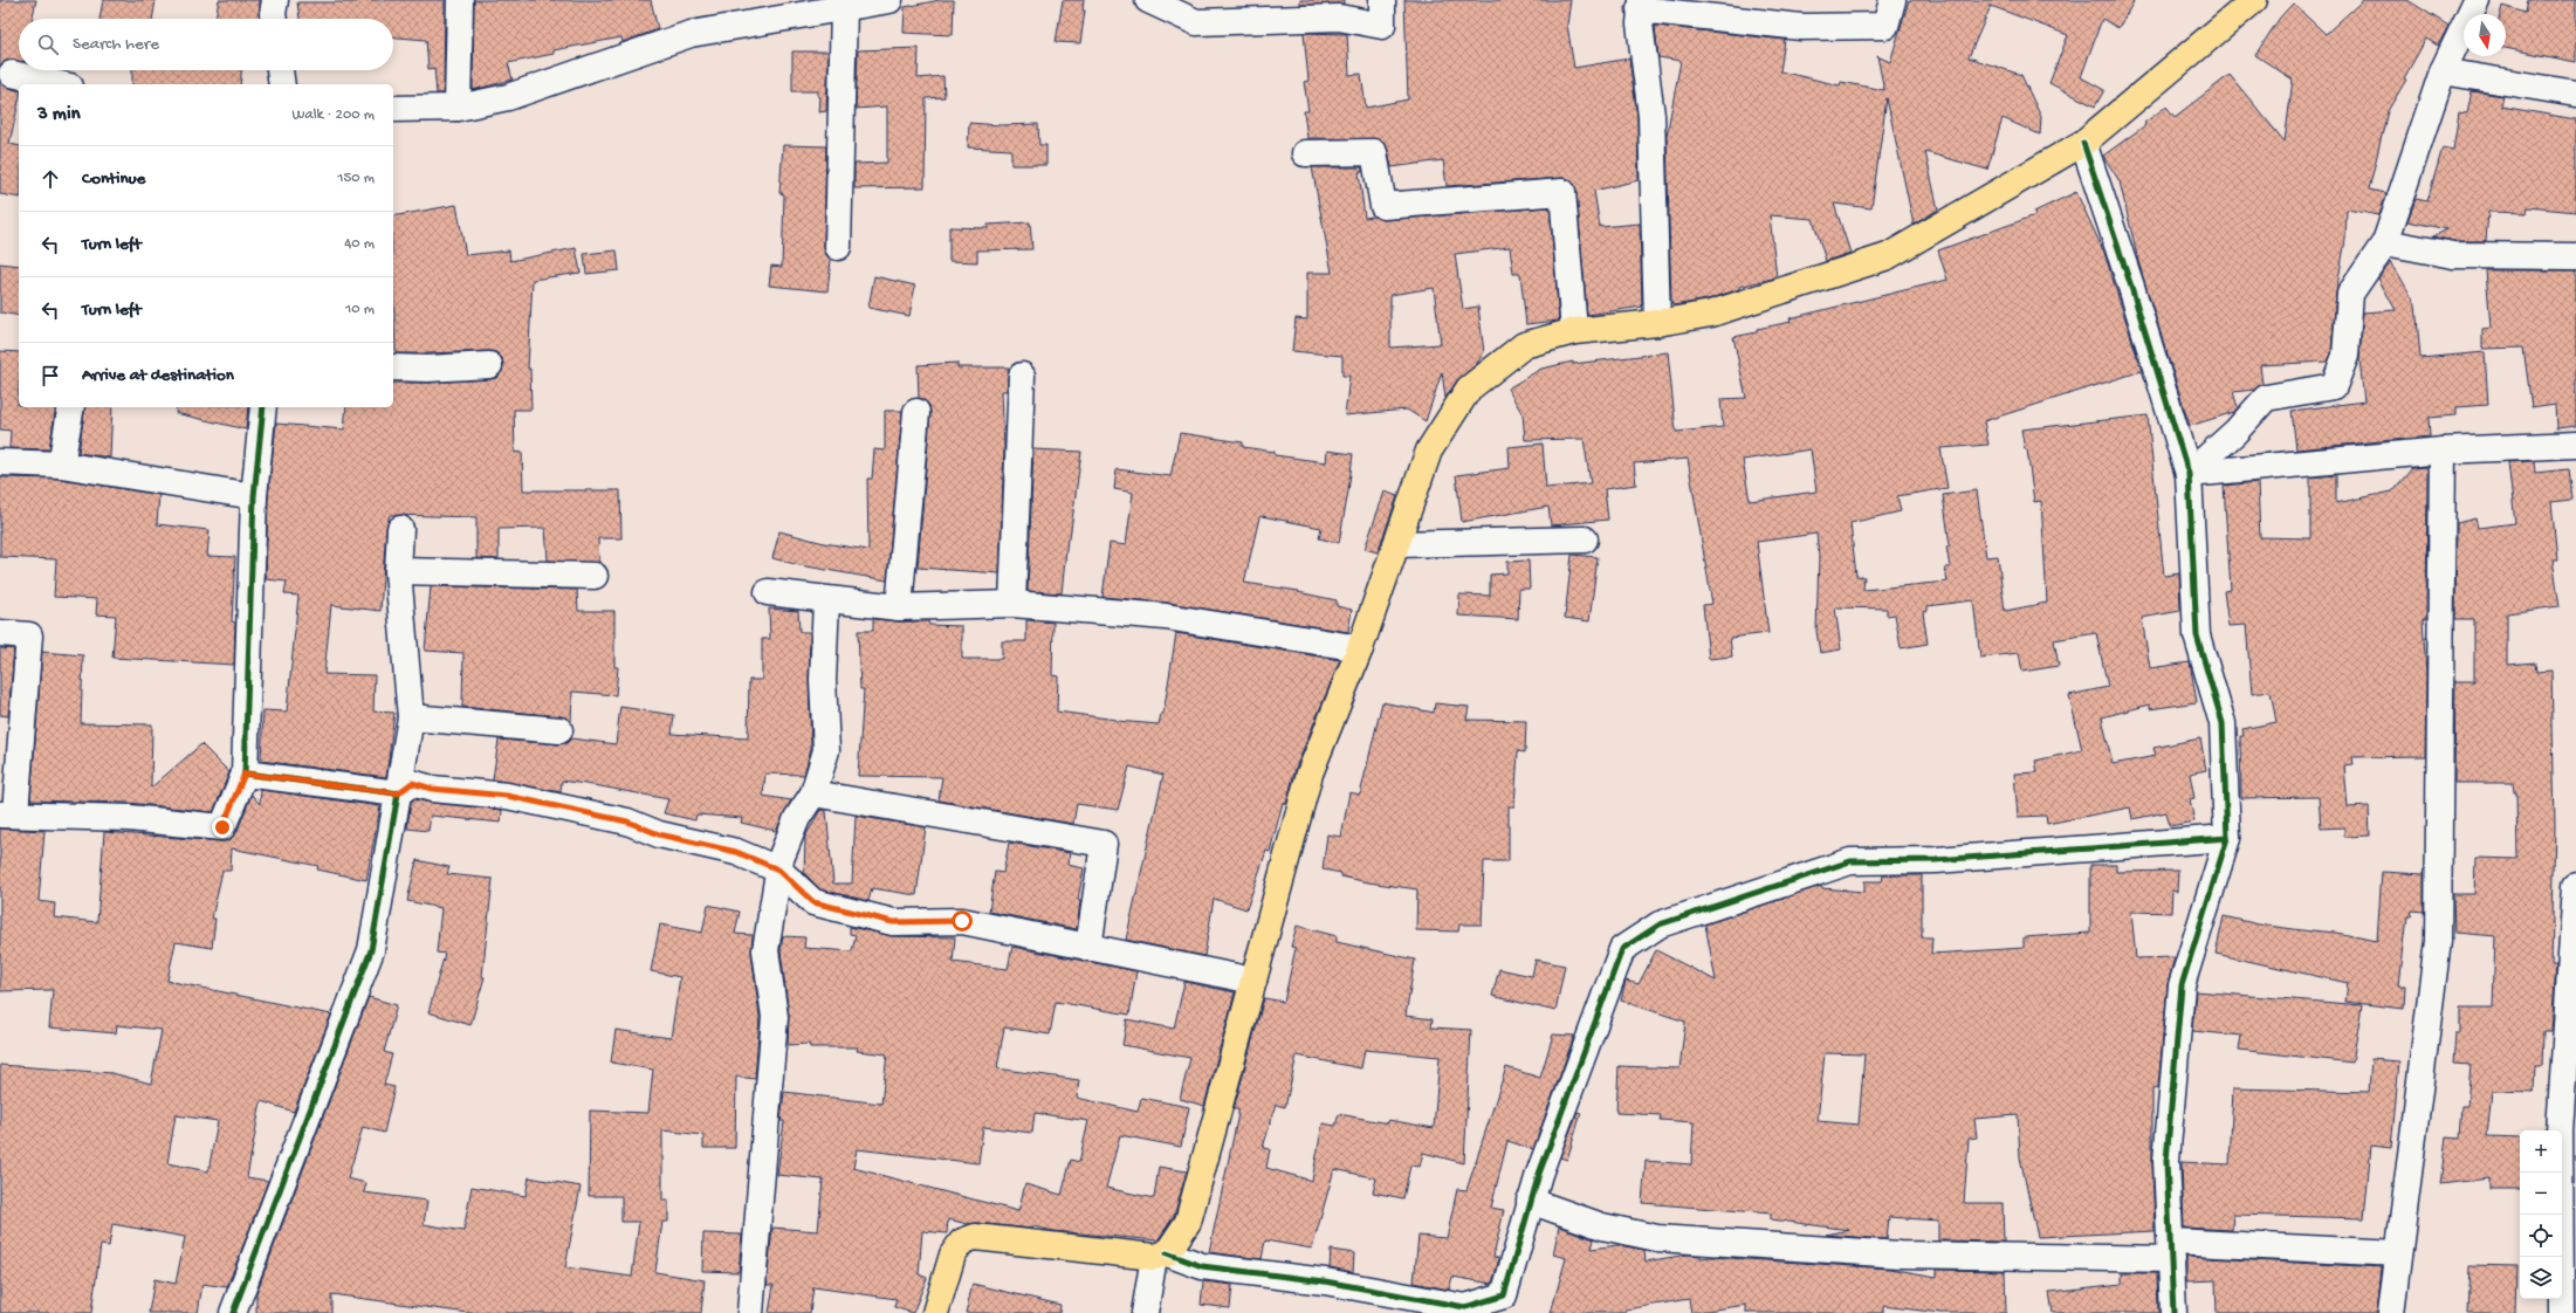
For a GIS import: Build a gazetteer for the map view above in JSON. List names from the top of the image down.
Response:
{
  "north": "bottom",
  "page": {
    "search": "Search here",
    "heading": ["3 min", "Walk · 200 m"],
    "list": [
      ["Continue", "150 m"],
      ["Turn left", "40 m"],
      ["Turn left", "10 m"],
      "Arrive at destination"
    ],
    "map_buttons": ["+", "−"]
  }
}
